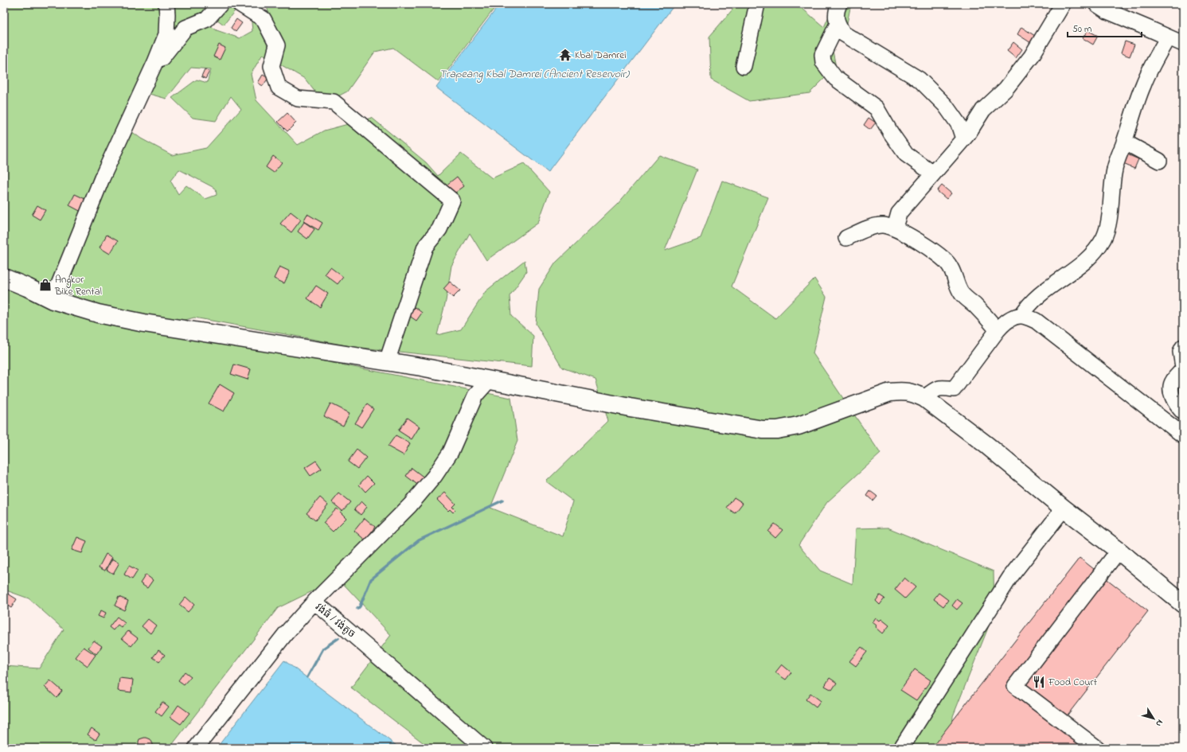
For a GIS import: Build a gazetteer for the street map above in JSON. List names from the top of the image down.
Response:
{
  "streets": {
    "street": ["វង់ធំ / វង់តូច"]
  },
  "water": ["Trapeang Kbal Damrei (Ancient Reservoir)"],
  "places": {
    "temple": ["Kbal Damrei"],
    "shop": ["Angkor Bike Rental"],
    "restaurant": ["Food Court"]
  },
  "scale_bar": "50 m",
  "north": "bottom right"
}
